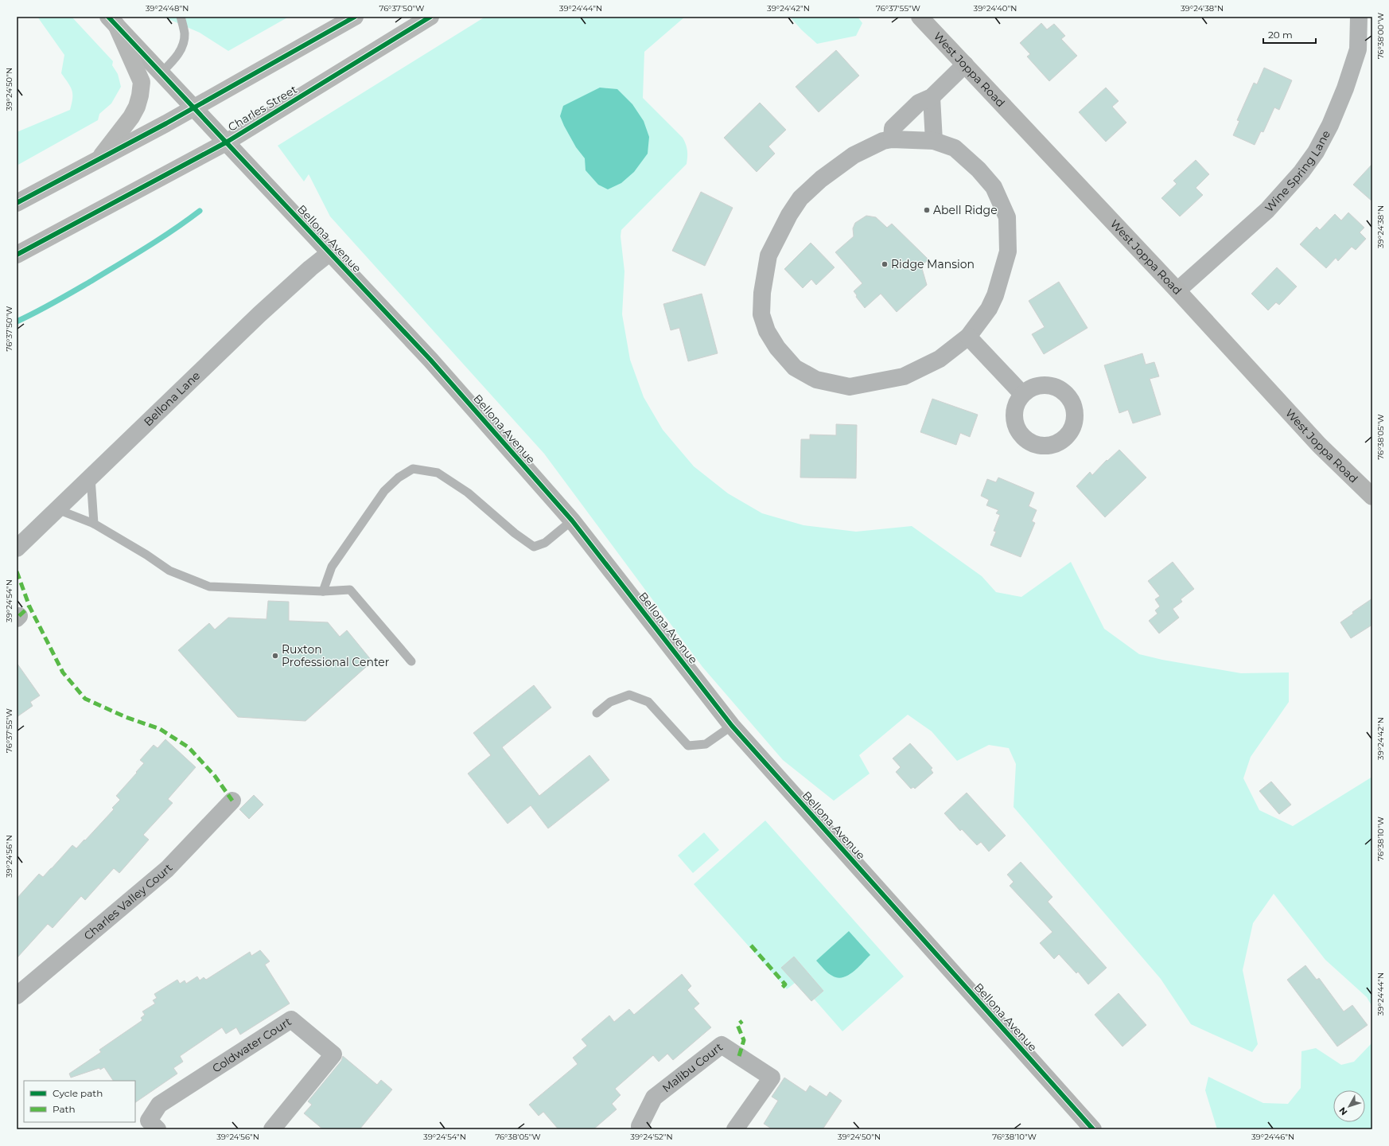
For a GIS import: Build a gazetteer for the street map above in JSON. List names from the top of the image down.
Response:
{
  "streets": {
    "main road": ["Charles Street"],
    "street": [
      "West Joppa Road",
      "Wine Spring Lane",
      "Bellona Avenue",
      "Bellona Lane",
      "Charles Valley Court",
      "Coldwater Court",
      "Malibu Court"
    ]
  },
  "crossings": [
    ["West Joppa Road", "Wine Spring Lane"],
    ["Charles Street", "Bellona Avenue"],
    ["Bellona Avenue", "Bellona Lane"]
  ],
  "places": ["Abell Ridge", "Ridge Mansion", "Ruxton Professional Center"],
  "legend": ["Cycle path", "Path"],
  "scale_bar": "20 m",
  "north": "bottom left",
  "coordinates": [
    "39°24'48\"N",
    "76°37'50\"W",
    "39°24'44\"N",
    "39°24'42\"N",
    "76°37'55\"W",
    "39°24'40\"N",
    "39°24'38\"N",
    "76°38'00\"W",
    "39°24'50\"N",
    "76°38'05\"W",
    "39°24'54\"N",
    "76°38'10\"W",
    "39°24'56\"N",
    "39°24'52\"N",
    "39°24'46\"N"
  ]
}
